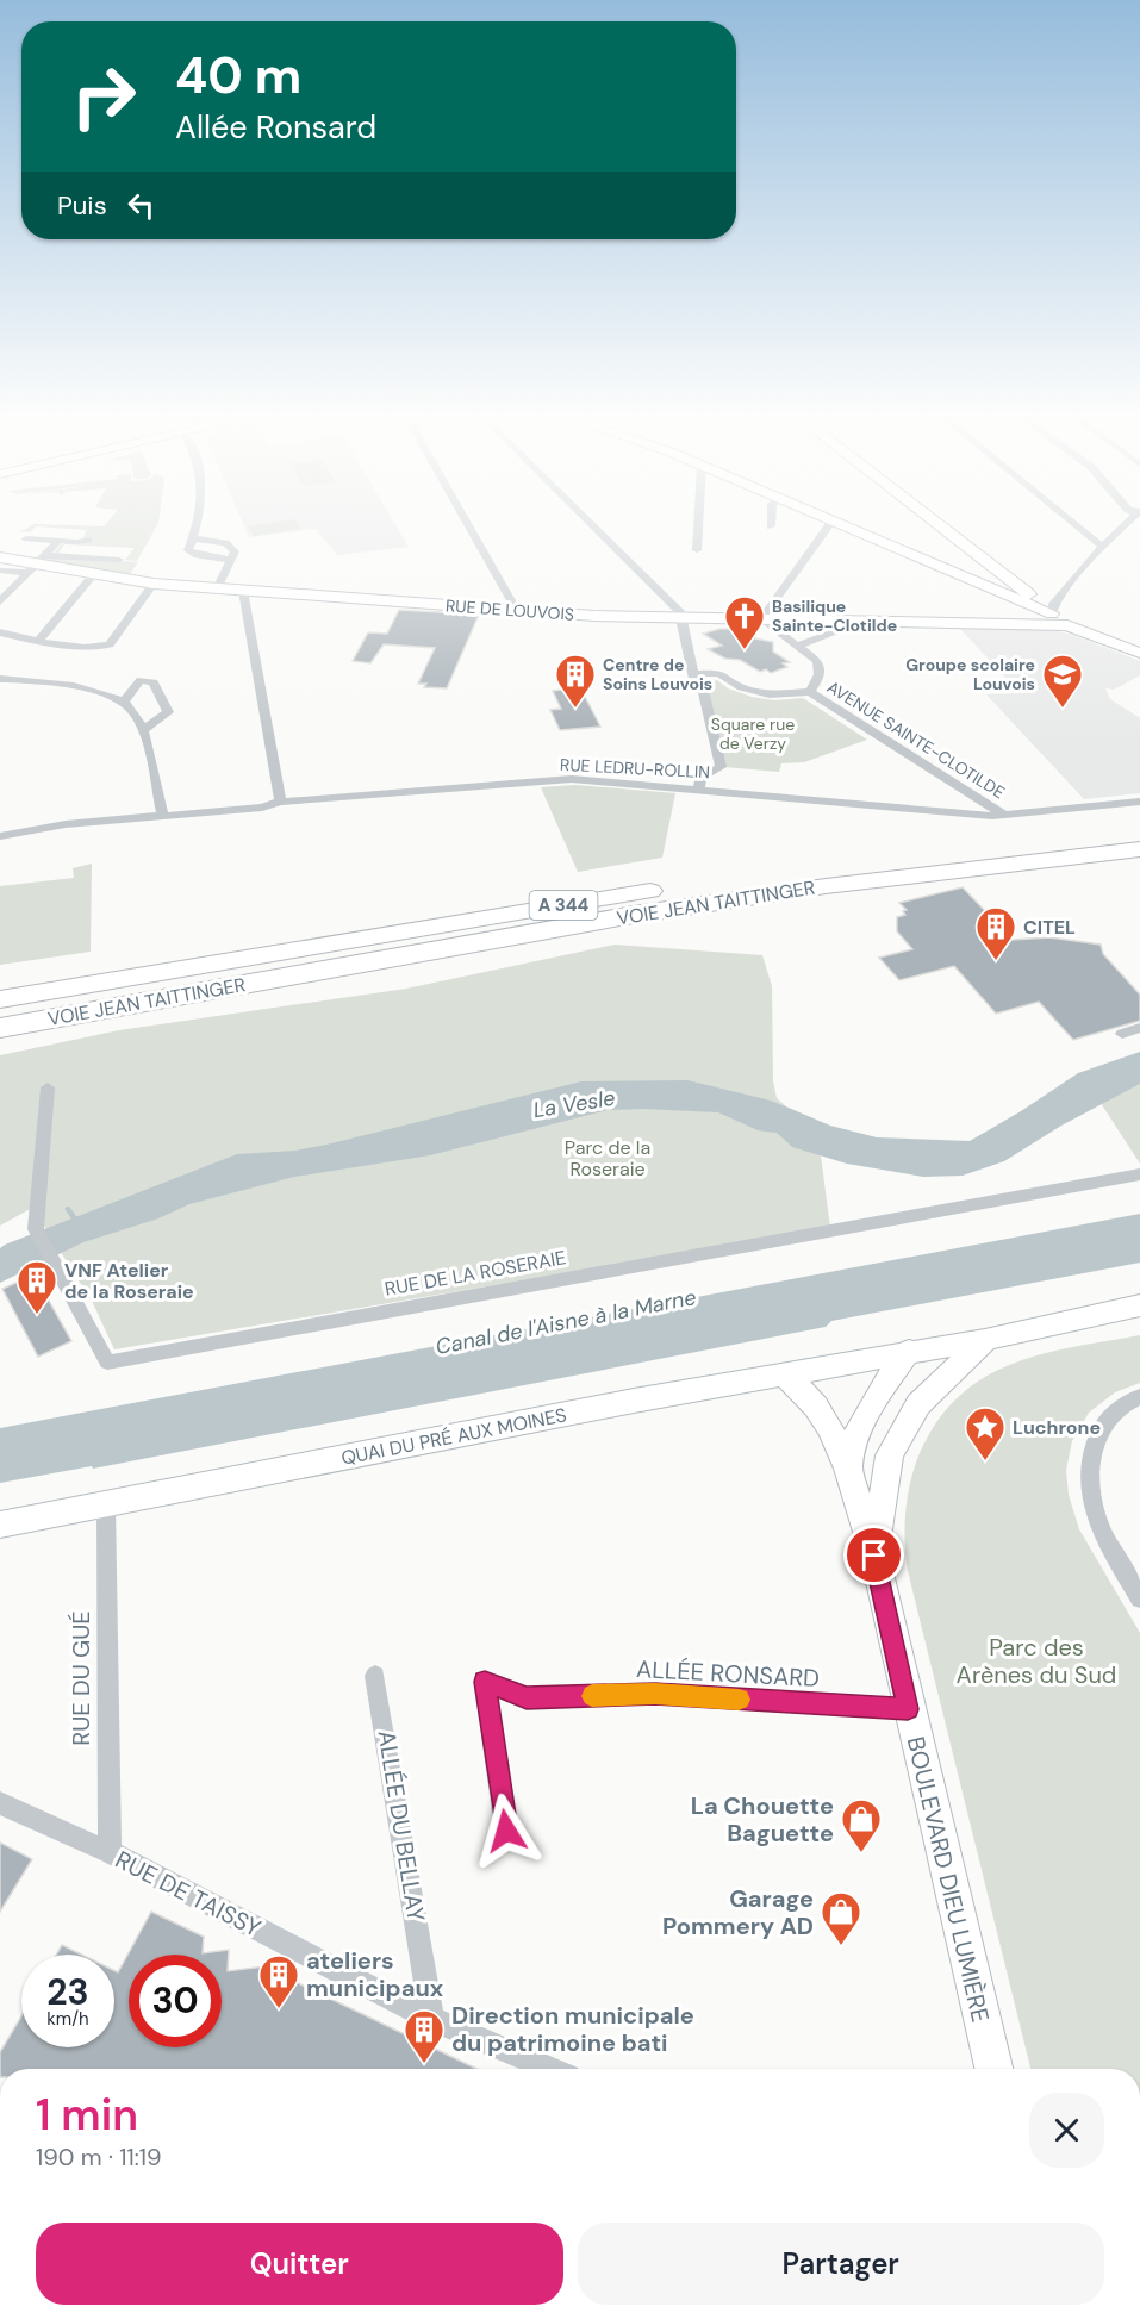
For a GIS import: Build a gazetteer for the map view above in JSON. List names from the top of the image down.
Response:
{
  "streets": {
    "highway": ["VOIE JEAN TAITTINGER", "A 344"],
    "street": [
      "RUE DE LOUVOIS",
      "AVENUE SAINTE-CLOTILDE",
      "RUE LEDRU-ROLLIN",
      "RUE DE LA ROSERAIE",
      "QUAI DU PRÉ AUX MOINES",
      "ALLÉE RONSARD",
      "RUE DU GUÉ",
      "ALLÉE DU BELLAY",
      "BOULEVARD DIEU LUMIÈRE",
      "RUE DE TAISSY"
    ]
  },
  "crossings": [
    ["AVENUE SAINTE-CLOTILDE", "RUE LEDRU-ROLLIN"],
    ["QUAI DU PRÉ AUX MOINES", "RUE DU GUÉ"],
    ["QUAI DU PRÉ AUX MOINES", "BOULEVARD DIEU LUMIÈRE"],
    ["ALLÉE RONSARD", "BOULEVARD DIEU LUMIÈRE"],
    ["RUE DU GUÉ", "RUE DE TAISSY"],
    ["ALLÉE DU BELLAY", "RUE DE TAISSY"]
  ],
  "water": ["La Vesle", "Canal de l'Aisne à la Marne"],
  "parks": ["Square rue de Verzy", "Parc de la Roseraie", "Parc des Arènes du Sud"],
  "places": {
    "church": ["Basilique Sainte-Clotilde"],
    "building": [
      "Centre de Soins Louvois",
      "CITEL",
      "VNF Atelier de la Roseraie",
      "ateliers municipaux",
      "Direction municipale du patrimoine bati"
    ],
    "school or university": ["Groupe scolaire Louvois"],
    "place": ["Luchrone"],
    "shop": ["La Chouette Baguette", "Garage Pommery AD"]
  },
  "page": {
    "turn": ["40 m", "Allée Ronsard"],
    "then": "Puis",
    "speed": "23 km/h",
    "limit": "30",
    "heading": ["1 min", "190 m · 11:19"],
    "buttons": ["Quitter", "Partager"]
  }
}
